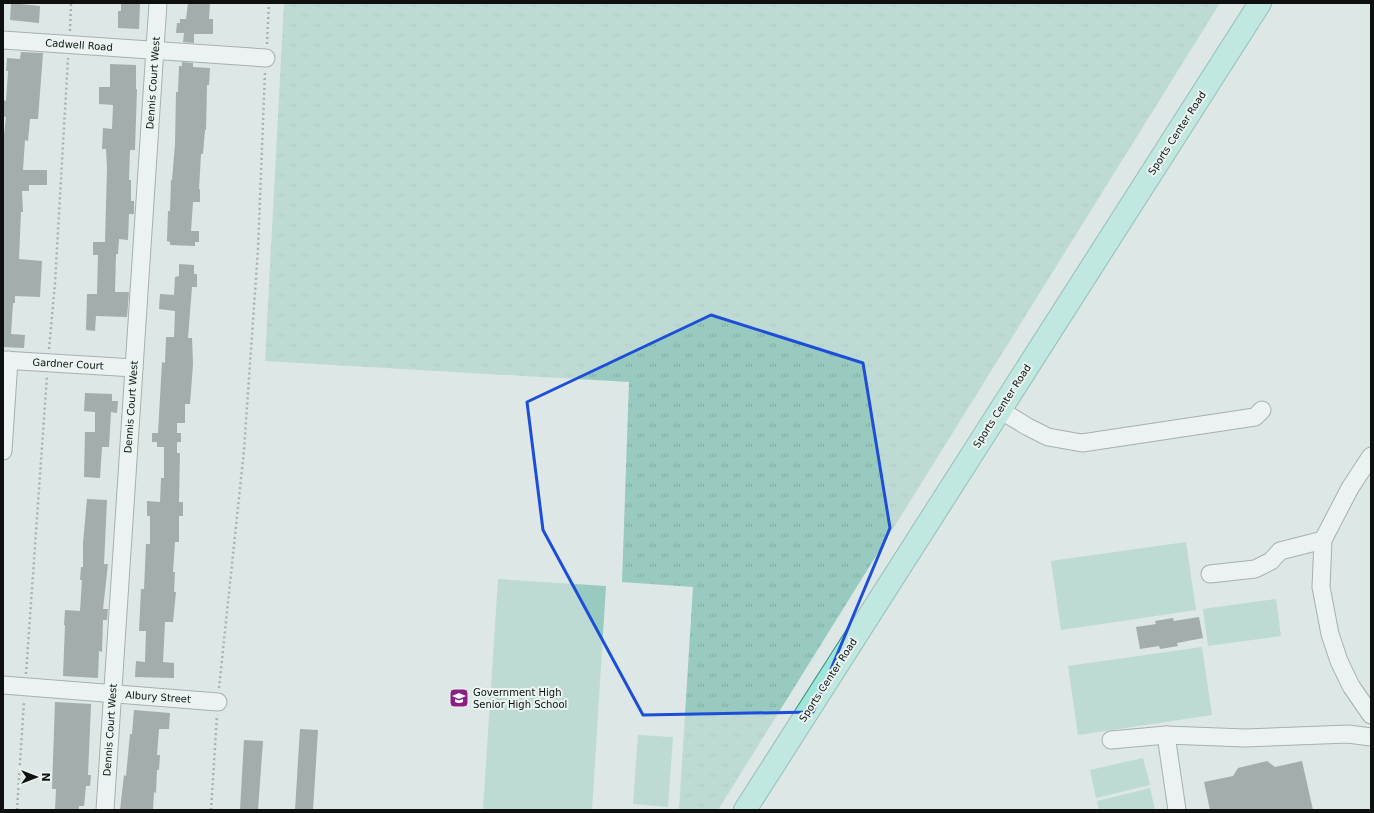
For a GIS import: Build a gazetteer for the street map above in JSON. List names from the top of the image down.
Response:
{
  "streets": {
    "main road": ["Sports Center Road"],
    "street": [
      "Cadwell Road",
      "Dennis Court West",
      "Gardner Court",
      "Albury Street"
    ]
  },
  "crossings": [
    ["Cadwell Road", "Dennis Court West"],
    ["Dennis Court West", "Gardner Court"],
    ["Dennis Court West", "Albury Street"]
  ],
  "places": {
    "school or university": ["Government High Senior High School"]
  },
  "north": "right"
}
